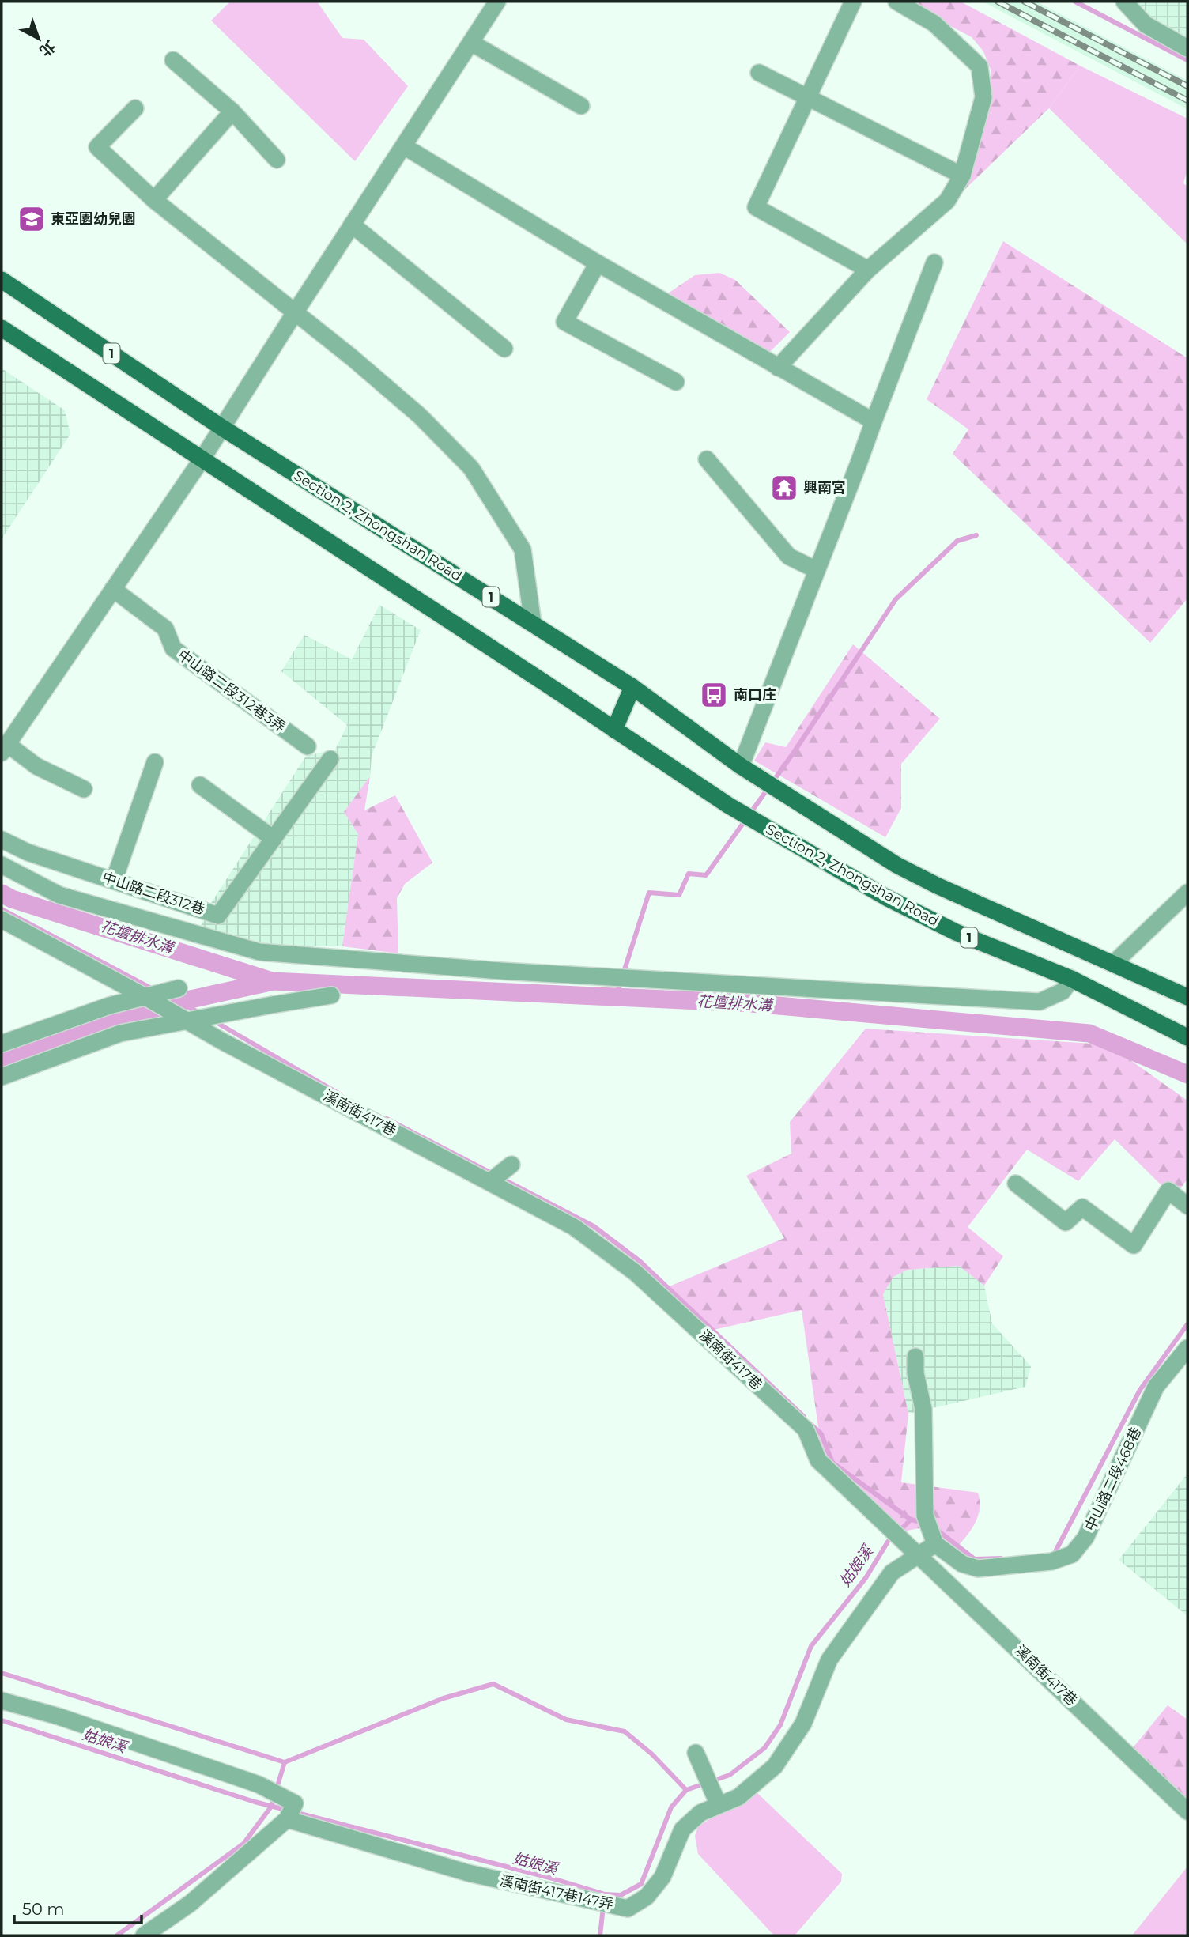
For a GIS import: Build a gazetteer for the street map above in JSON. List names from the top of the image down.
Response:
{
  "streets": {
    "main road": ["1", "Section 2, Zhongshan Road"],
    "street": [
      "中山路二段312巷3弄",
      "中山路二段312巷",
      "溪南街417巷",
      "中山路二段468巷",
      "溪南街417巷147弄"
    ]
  },
  "crossings": [
    ["1", "Section 2, Zhongshan Road"],
    ["溪南街417巷", "溪南街417巷147弄"]
  ],
  "water": ["花壇排水溝", "姑娘溪"],
  "places": {
    "school or university": ["東亞園幼兒園"],
    "temple": ["興南宮"],
    "bus stop": ["南口庄"]
  },
  "scale_bar": "50 m",
  "north": "bottom right"
}
